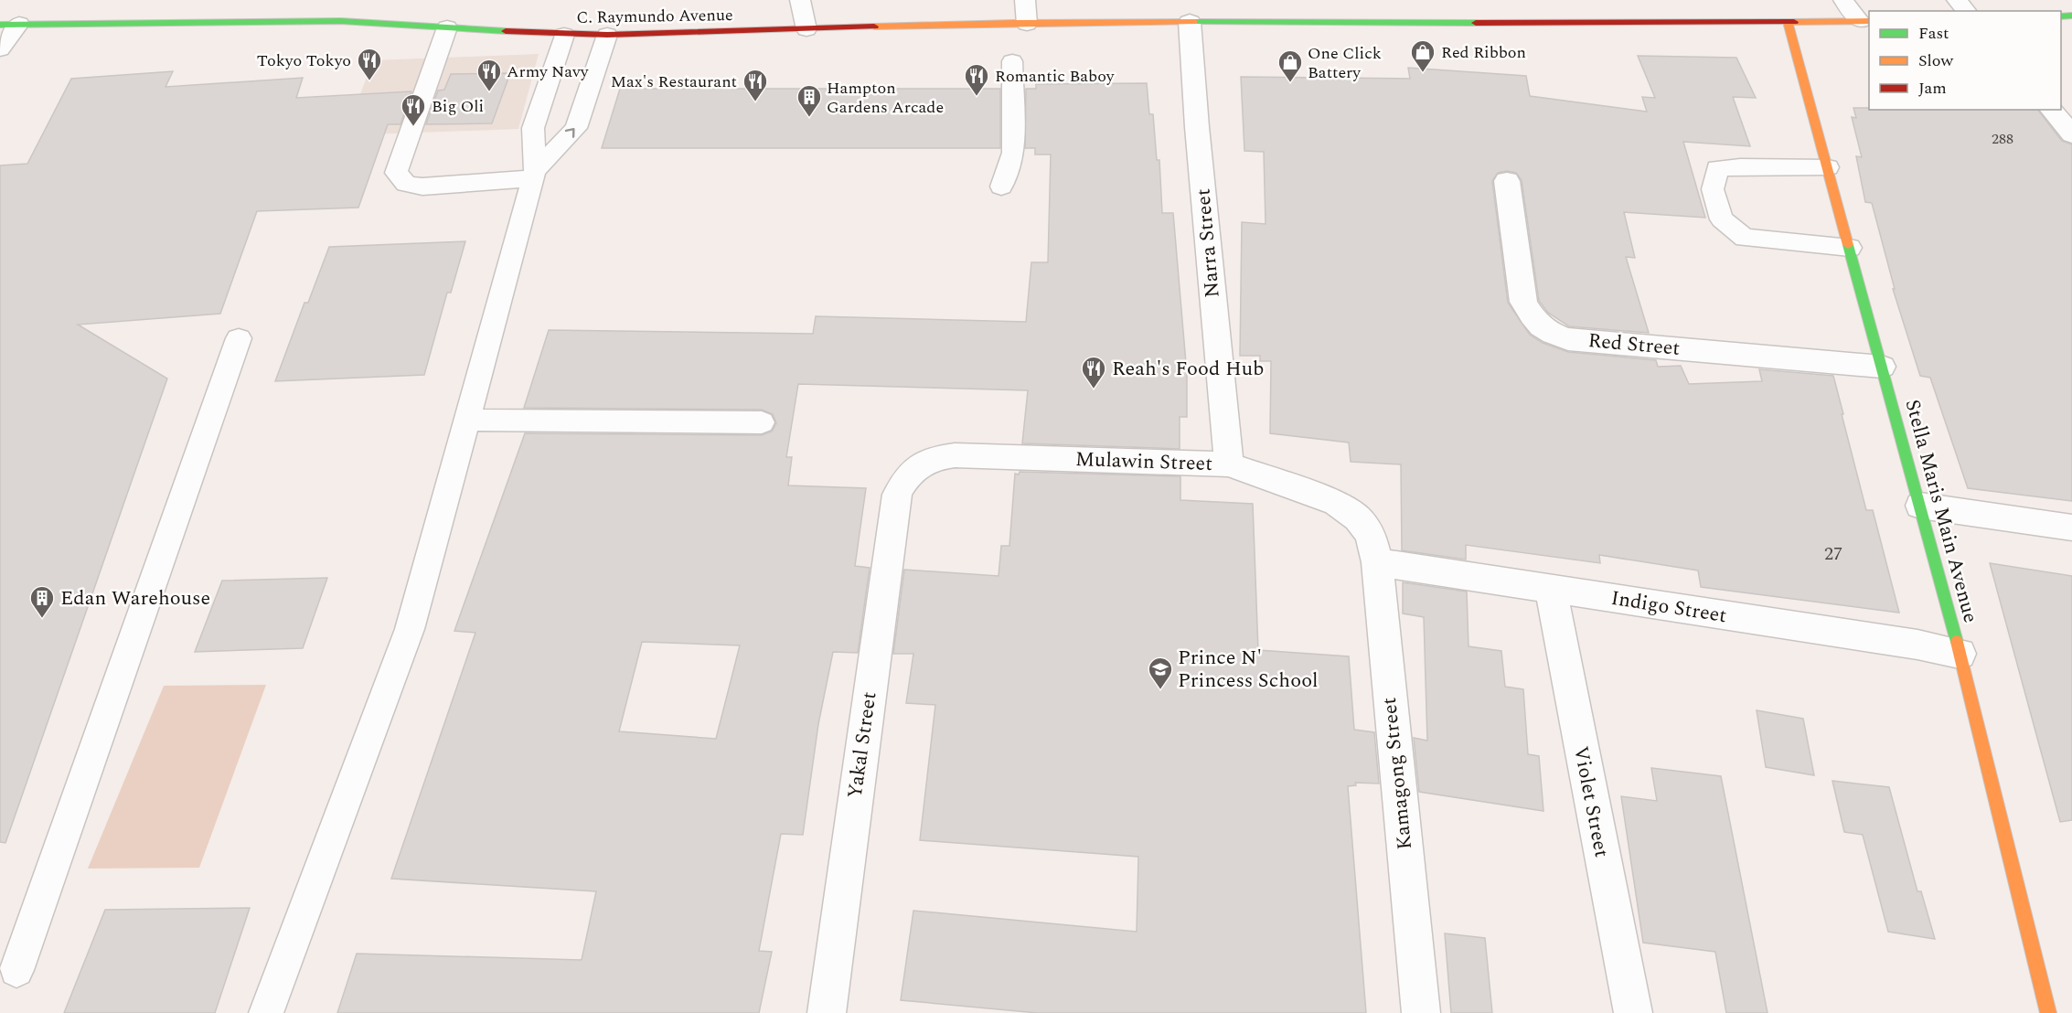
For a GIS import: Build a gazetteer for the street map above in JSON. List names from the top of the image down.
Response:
{
  "streets": {
    "main road": ["C. Raymundo Avenue", "Stella Maris Main Avenue"],
    "street": [
      "Narra Street",
      "Red Street",
      "Mulawin Street",
      "Indigo Street",
      "Yakal Street",
      "Kamagong Street",
      "Violet Street"
    ]
  },
  "crossings": [
    ["C. Raymundo Avenue", "Narra Street"],
    ["C. Raymundo Avenue", "Stella Maris Main Avenue"],
    ["Narra Street", "Mulawin Street"],
    ["Red Street", "Stella Maris Main Avenue"],
    ["Mulawin Street", "Indigo Street"],
    ["Mulawin Street", "Yakal Street"],
    ["Mulawin Street", "Kamagong Street"],
    ["Stella Maris Main Avenue", "Indigo Street"],
    ["Indigo Street", "Kamagong Street"],
    ["Indigo Street", "Violet Street"]
  ],
  "places": {
    "shop": ["Red Ribbon", "One Click Battery"],
    "restaurant": [
      "Tokyo Tokyo",
      "Army Navy",
      "Romantic Baboy",
      "Max's Restaurant",
      "Big Oli",
      "Reah's Food Hub"
    ],
    "building": ["Hampton Gardens Arcade", "Edan Warehouse"],
    "school or university": ["Prince N' Princess School"]
  },
  "house_numbers": ["288", "27"],
  "legend": ["Fast", "Slow", "Jam"]
}
